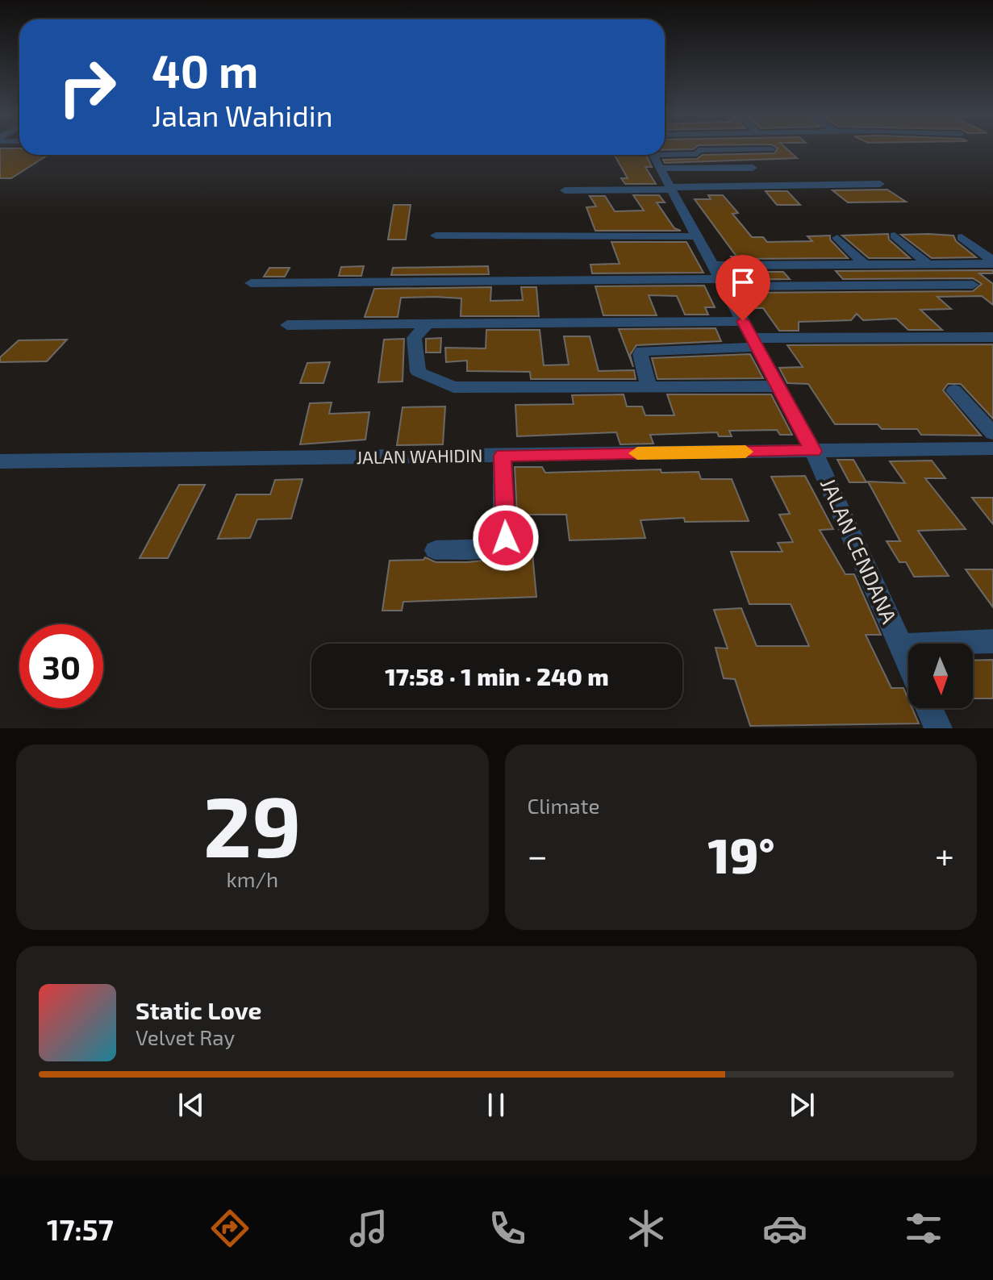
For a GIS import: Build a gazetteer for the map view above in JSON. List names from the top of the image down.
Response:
{
  "streets": {
    "street": ["JALAN WAHIDIN", "JALAN CENDANA"]
  },
  "crossings": [
    ["JALAN WAHIDIN", "JALAN CENDANA"]
  ],
  "north": "bottom",
  "page": {
    "turn": ["40 m", "Jalan Wahidin"],
    "limit": "30",
    "trip": "17:58 · 1 min · 240 m",
    "tile": [
      ["29", "km/h"],
      "Climate"
    ],
    "heat": ["−", "19°", "+"],
    "song": ["Static Love", "Velvet Ray"],
    "tabs": "17:57"
  }
}
